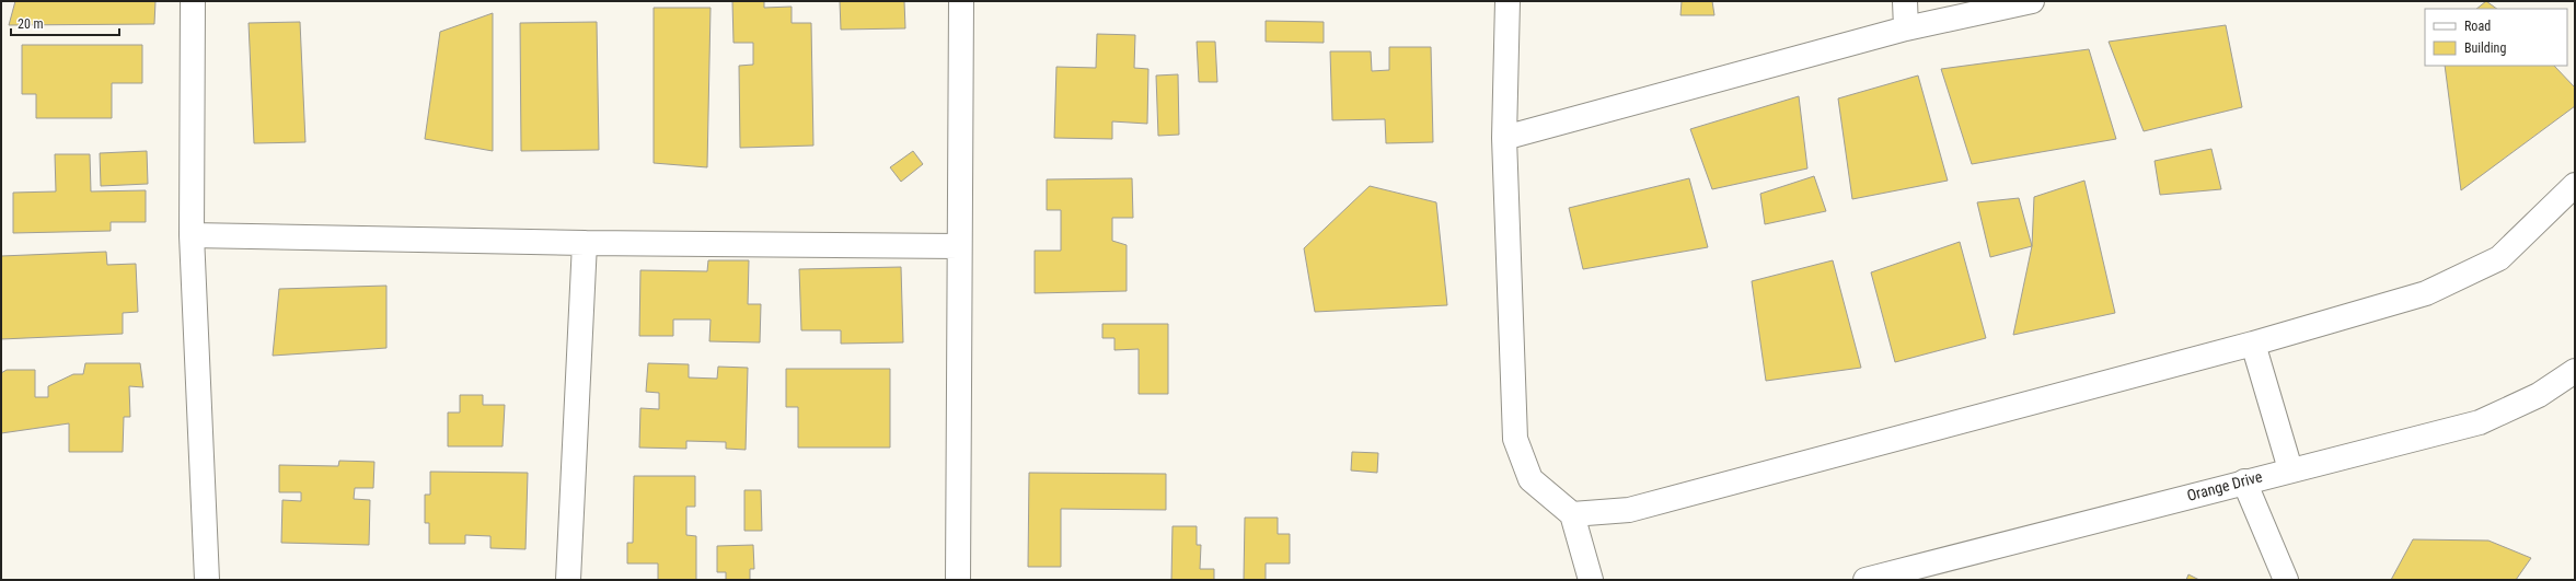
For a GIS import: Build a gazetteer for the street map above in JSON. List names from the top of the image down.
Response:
{
  "streets": {
    "street": ["Orange Drive"]
  },
  "legend": ["Road", "Building"],
  "scale_bar": "20 m"
}
